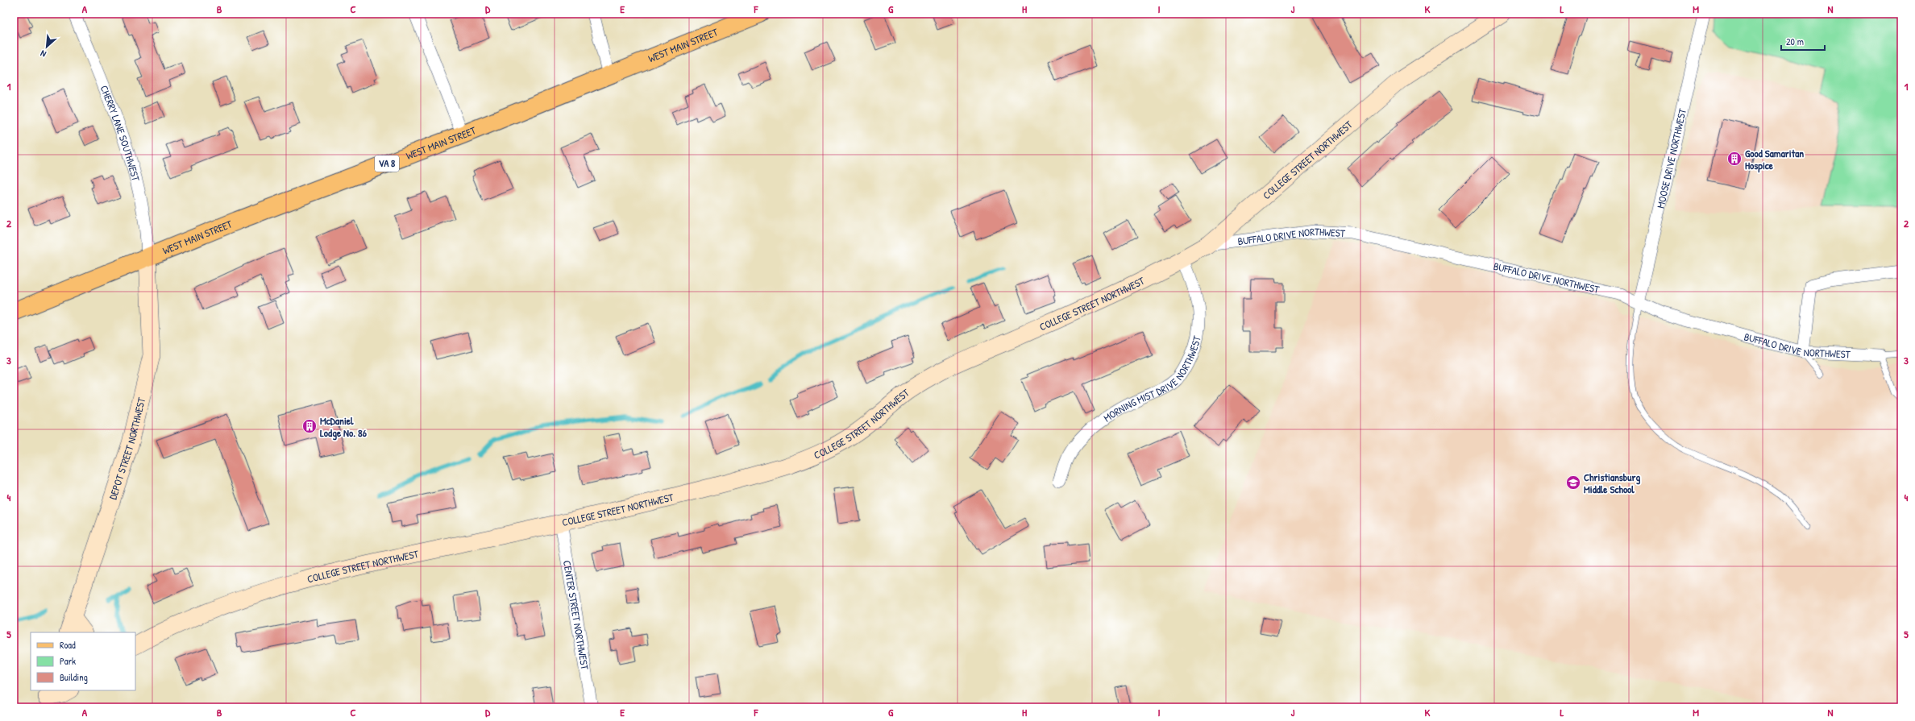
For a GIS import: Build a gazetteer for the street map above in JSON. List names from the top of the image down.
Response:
{
  "streets": {
    "main road": ["WEST MAIN STREET", "VA 8"],
    "street": [
      "CHERRY LANE SOUTHWEST",
      "MOOSE DRIVE NORTHWEST",
      "COLLEGE STREET NORTHWEST",
      "BUFFALO DRIVE NORTHWEST",
      "MORNING MIST DRIVE NORTHWEST",
      "DEPOT STREET NORTHWEST",
      "CENTER STREET NORTHWEST"
    ]
  },
  "crossings": [
    ["WEST MAIN STREET", "CHERRY LANE SOUTHWEST"],
    ["WEST MAIN STREET", "DEPOT STREET NORTHWEST"],
    ["CHERRY LANE SOUTHWEST", "DEPOT STREET NORTHWEST"],
    ["MOOSE DRIVE NORTHWEST", "BUFFALO DRIVE NORTHWEST"],
    ["COLLEGE STREET NORTHWEST", "BUFFALO DRIVE NORTHWEST"],
    ["COLLEGE STREET NORTHWEST", "MORNING MIST DRIVE NORTHWEST"],
    ["COLLEGE STREET NORTHWEST", "CENTER STREET NORTHWEST"]
  ],
  "places": {
    "building": ["Good Samaritan Hospice", "McDaniel Lodge No. 86"],
    "school or university": ["Christiansburg Middle School"]
  },
  "legend": ["Road", "Park", "Building"],
  "scale_bar": "20 m",
  "north": "bottom left",
  "grid": {
    "columns": [
      "A",
      "B",
      "C",
      "D",
      "E",
      "F",
      "G",
      "H",
      "I",
      "J",
      "K",
      "L",
      "M",
      "N"
    ],
    "rows": [
      "1",
      "2",
      "3",
      "4",
      "5"
    ]
  }
}
